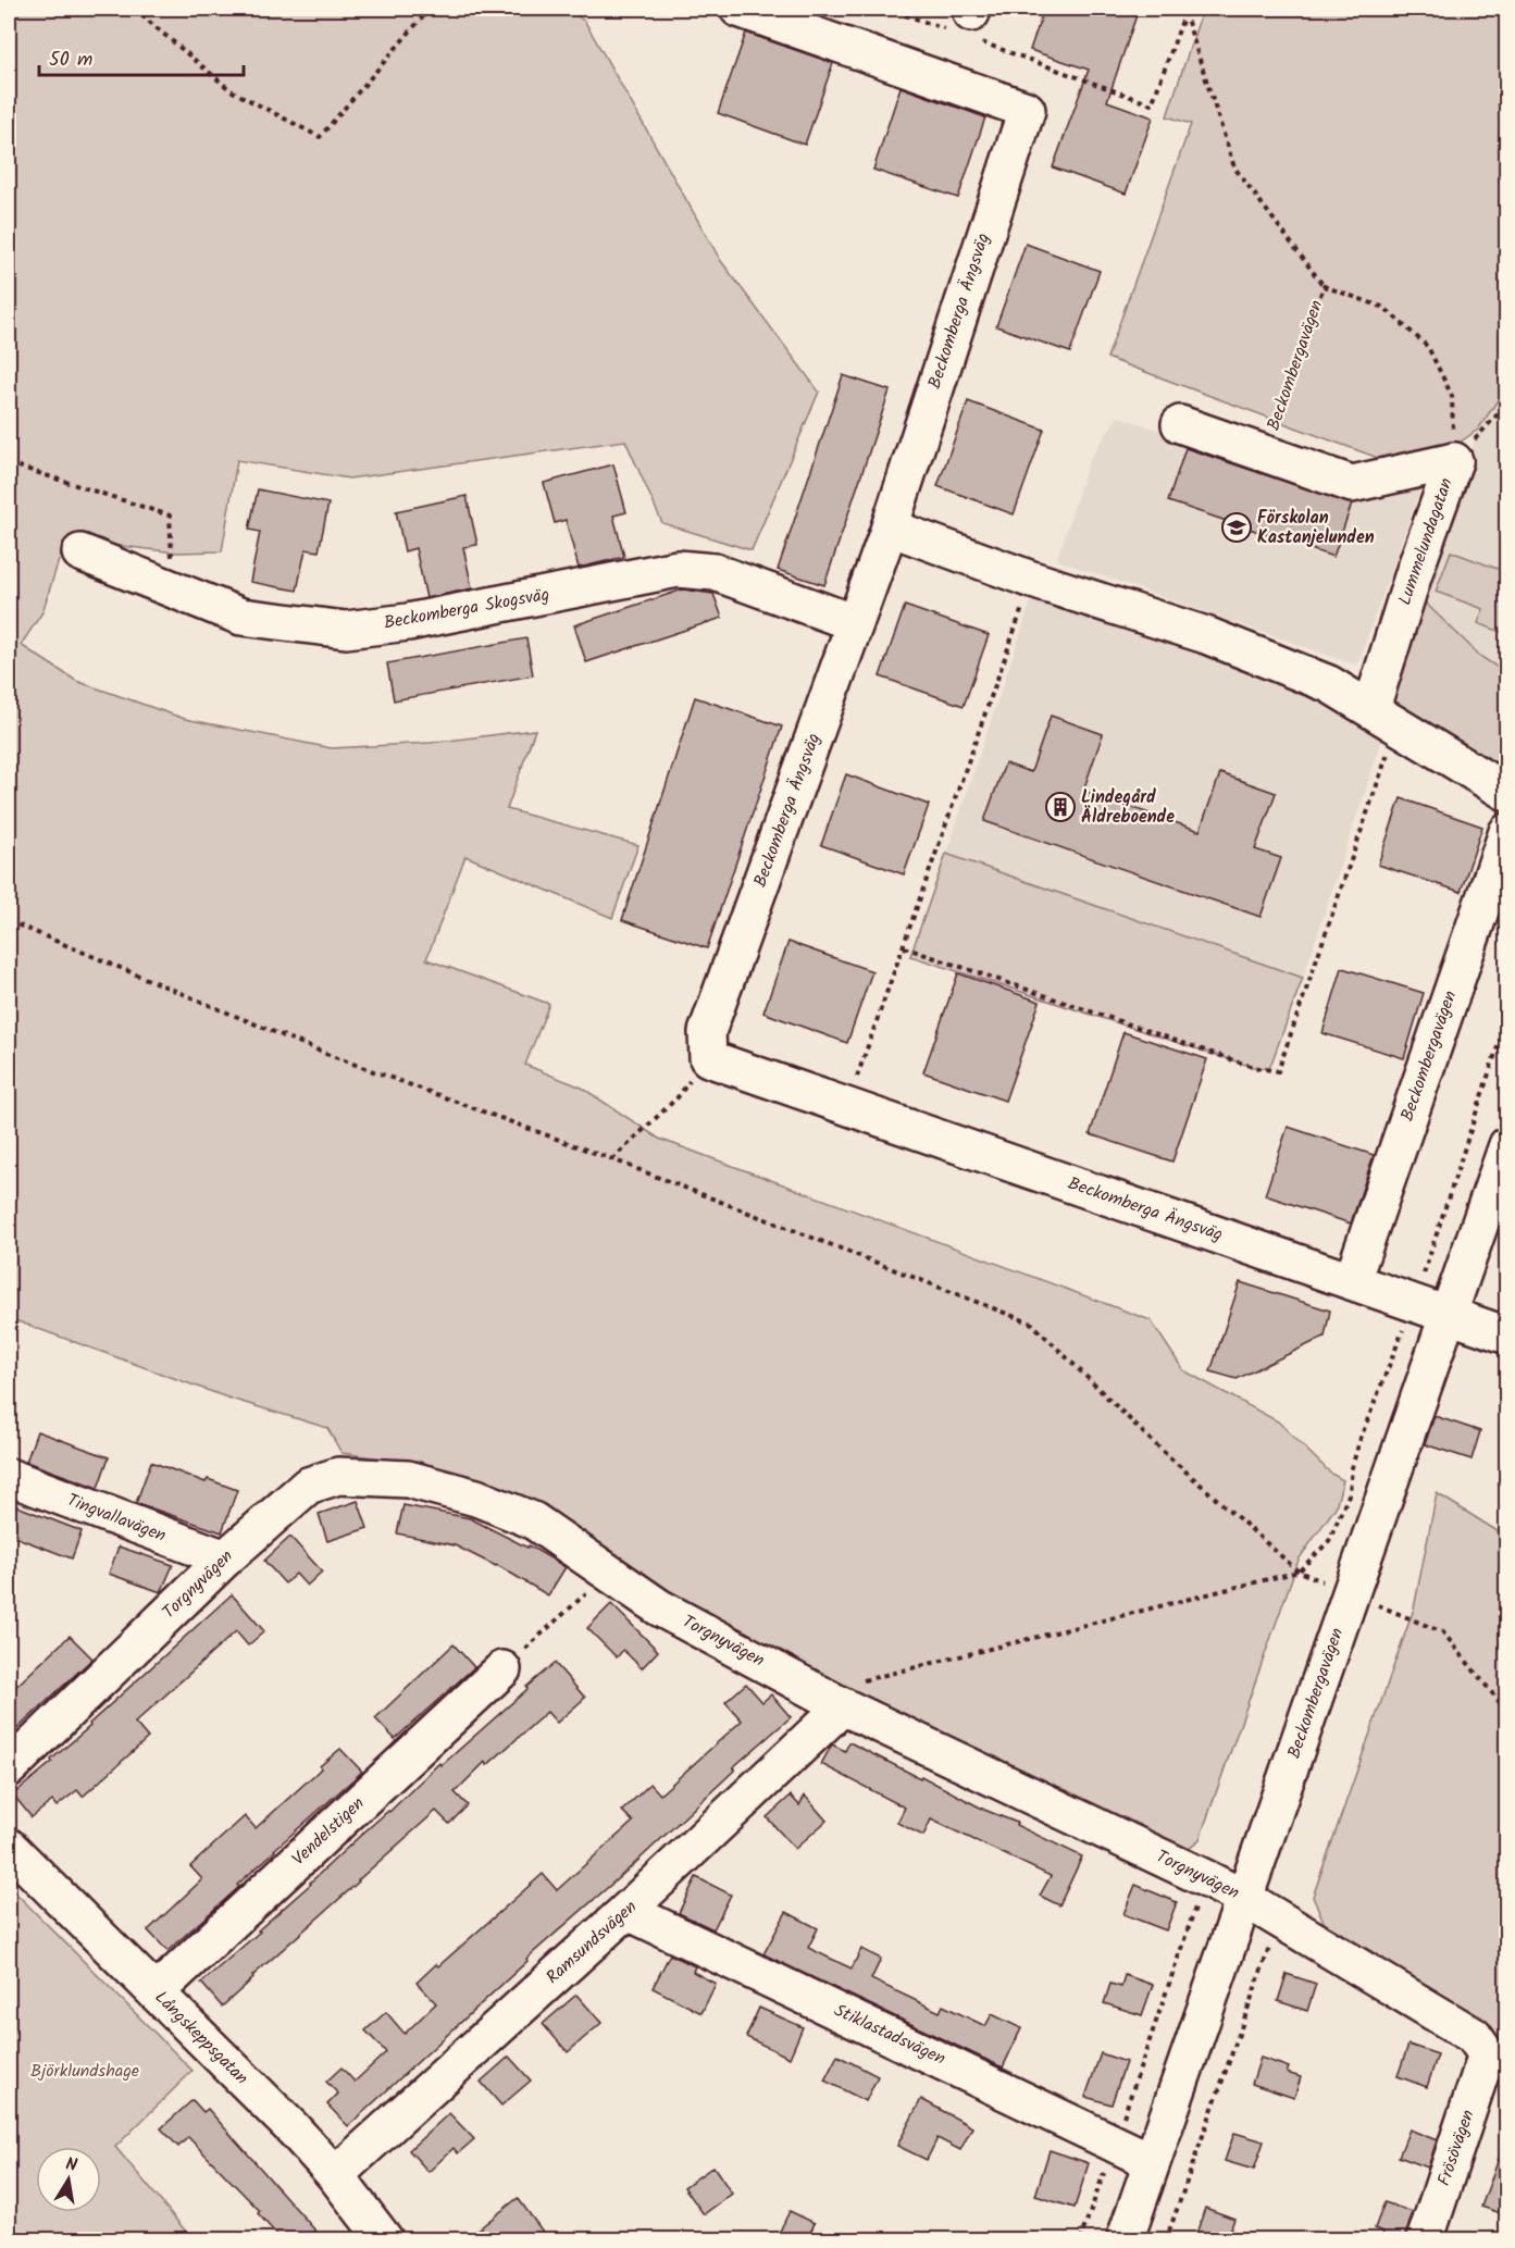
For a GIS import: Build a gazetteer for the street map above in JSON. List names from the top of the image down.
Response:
{
  "streets": {
    "street": [
      "Beckomberga Ängsväg",
      "Beckombergavägen",
      "Lummelundagatan",
      "Beckomberga Skogsväg",
      "Tingvallavägen",
      "Torgnyvägen",
      "Vendelstigen",
      "Ramsundsvägen",
      "Stiklastadsvägen",
      "Långskeppsgatan",
      "Frösövägen"
    ]
  },
  "crossings": [
    ["Beckomberga Ängsväg", "Beckombergavägen"],
    ["Beckomberga Ängsväg", "Beckomberga Skogsväg"],
    ["Beckombergavägen", "Lummelundagatan"],
    ["Beckombergavägen", "Torgnyvägen"],
    ["Beckombergavägen", "Stiklastadsvägen"],
    ["Tingvallavägen", "Torgnyvägen"],
    ["Torgnyvägen", "Ramsundsvägen"],
    ["Torgnyvägen", "Frösövägen"],
    ["Vendelstigen", "Långskeppsgatan"],
    ["Ramsundsvägen", "Stiklastadsvägen"],
    ["Ramsundsvägen", "Långskeppsgatan"]
  ],
  "parks": ["Björklundshage"],
  "places": {
    "school or university": ["Förskolan Kastanjelunden"],
    "building": ["Lindegård Äldreboende"]
  },
  "scale_bar": "50 m",
  "north": "top"
}
